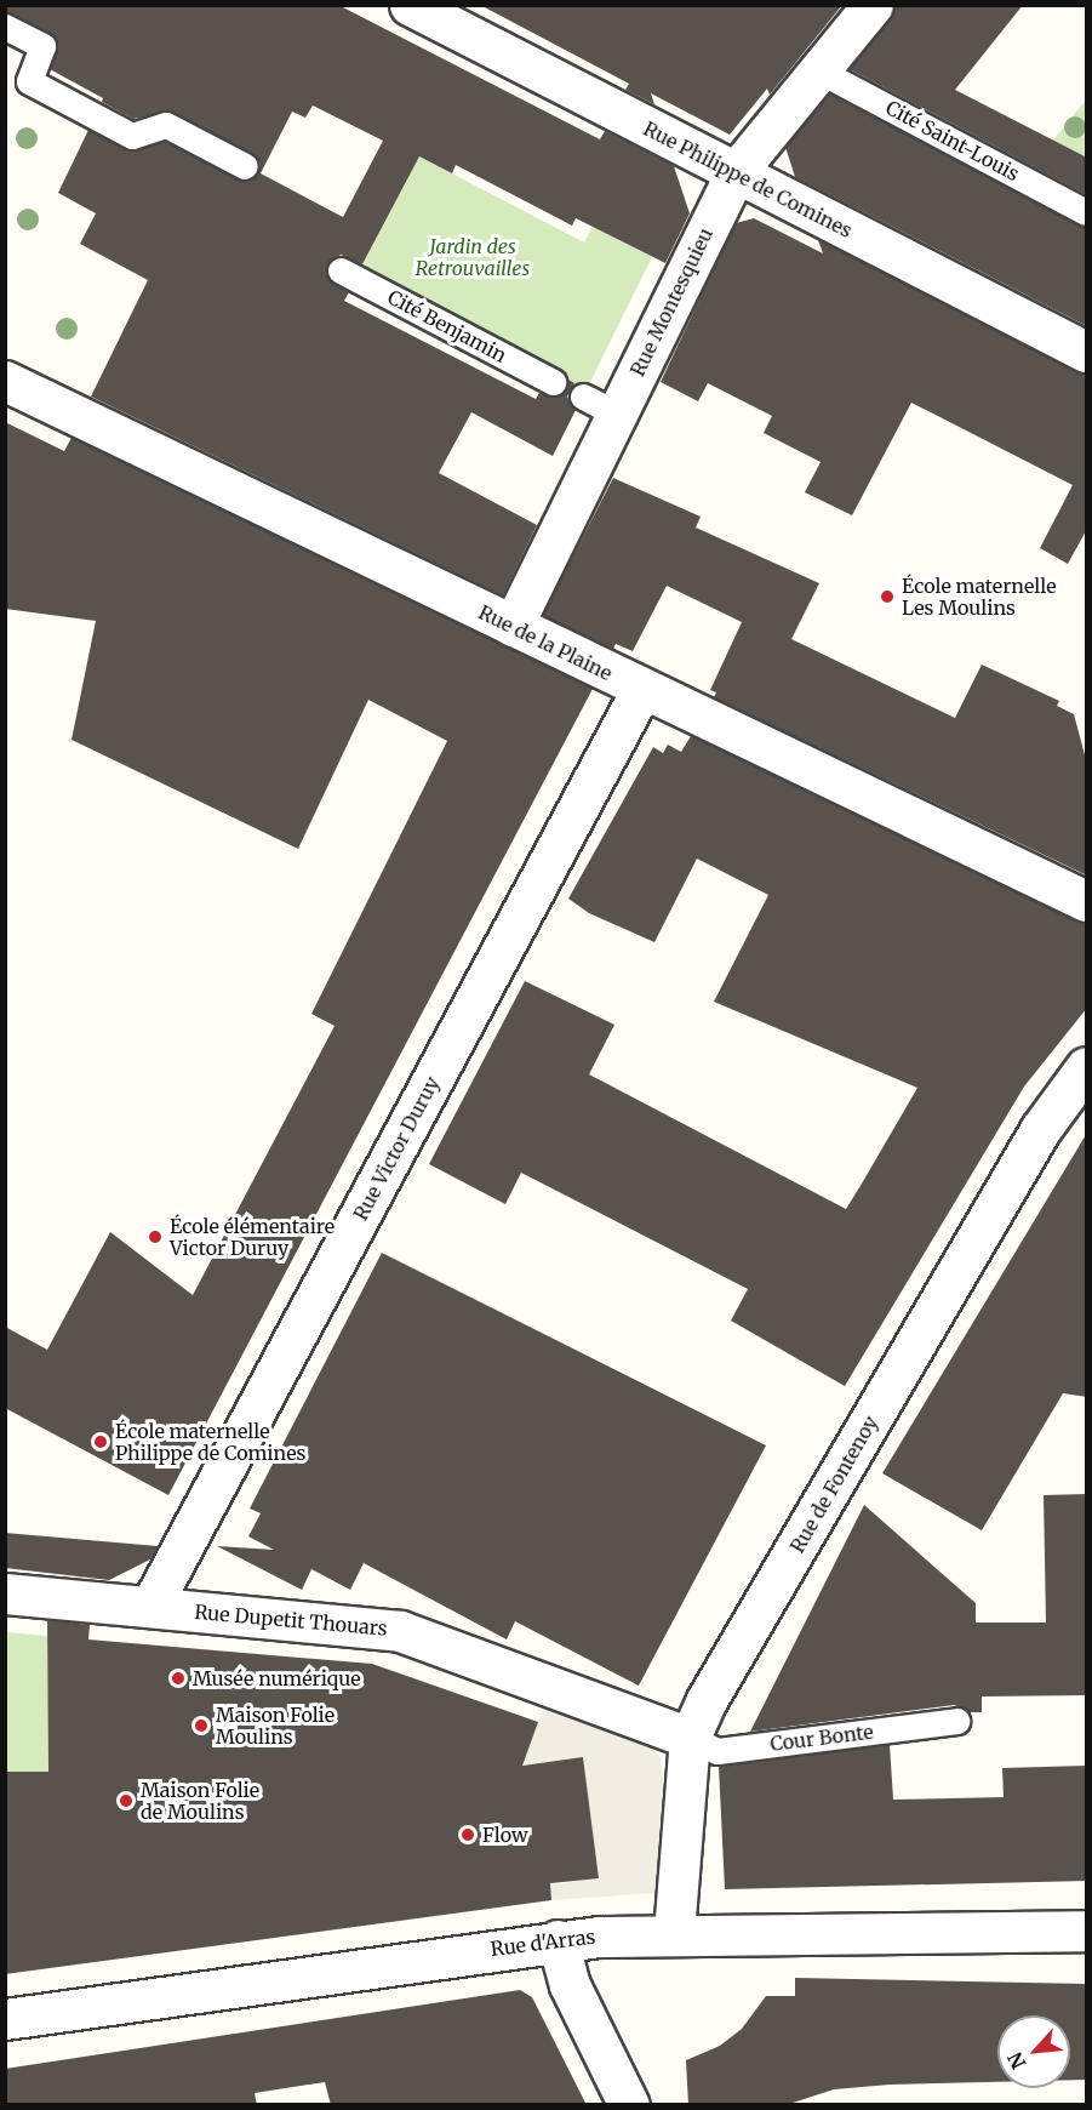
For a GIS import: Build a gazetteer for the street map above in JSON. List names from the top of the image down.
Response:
{
  "streets": {
    "street": [
      "Rue Philippe de Comines",
      "Rue Montesquieu",
      "Rue de la Plaine",
      "Rue Victor Duruy",
      "Rue de Fontenoy",
      "Rue Dupetit Thouars",
      "Rue d'Arras"
    ],
    "lane": ["Cité Saint-Louis", "Cité Benjamin", "Cour Bonte"]
  },
  "crossings": [
    ["Cité Saint-Louis", "Rue Montesquieu"],
    ["Rue Philippe de Comines", "Rue Montesquieu"],
    ["Rue Montesquieu", "Rue de la Plaine"],
    ["Rue de la Plaine", "Rue Victor Duruy"],
    ["Rue Victor Duruy", "Rue Dupetit Thouars"],
    ["Rue de Fontenoy", "Rue Dupetit Thouars"],
    ["Rue de Fontenoy", "Cour Bonte"],
    ["Rue de Fontenoy", "Rue d'Arras"],
    ["Rue Dupetit Thouars", "Cour Bonte"]
  ],
  "parks": ["Jardin des Retrouvailles"],
  "places": [
    "École maternelle Les Moulins",
    "École élémentaire Victor Duruy",
    "École maternelle Philippe de Comines",
    "Musée numérique",
    "Maison Folie Moulins",
    "Maison Folie de Moulins",
    "Flow"
  ],
  "north": "bottom left"
}
